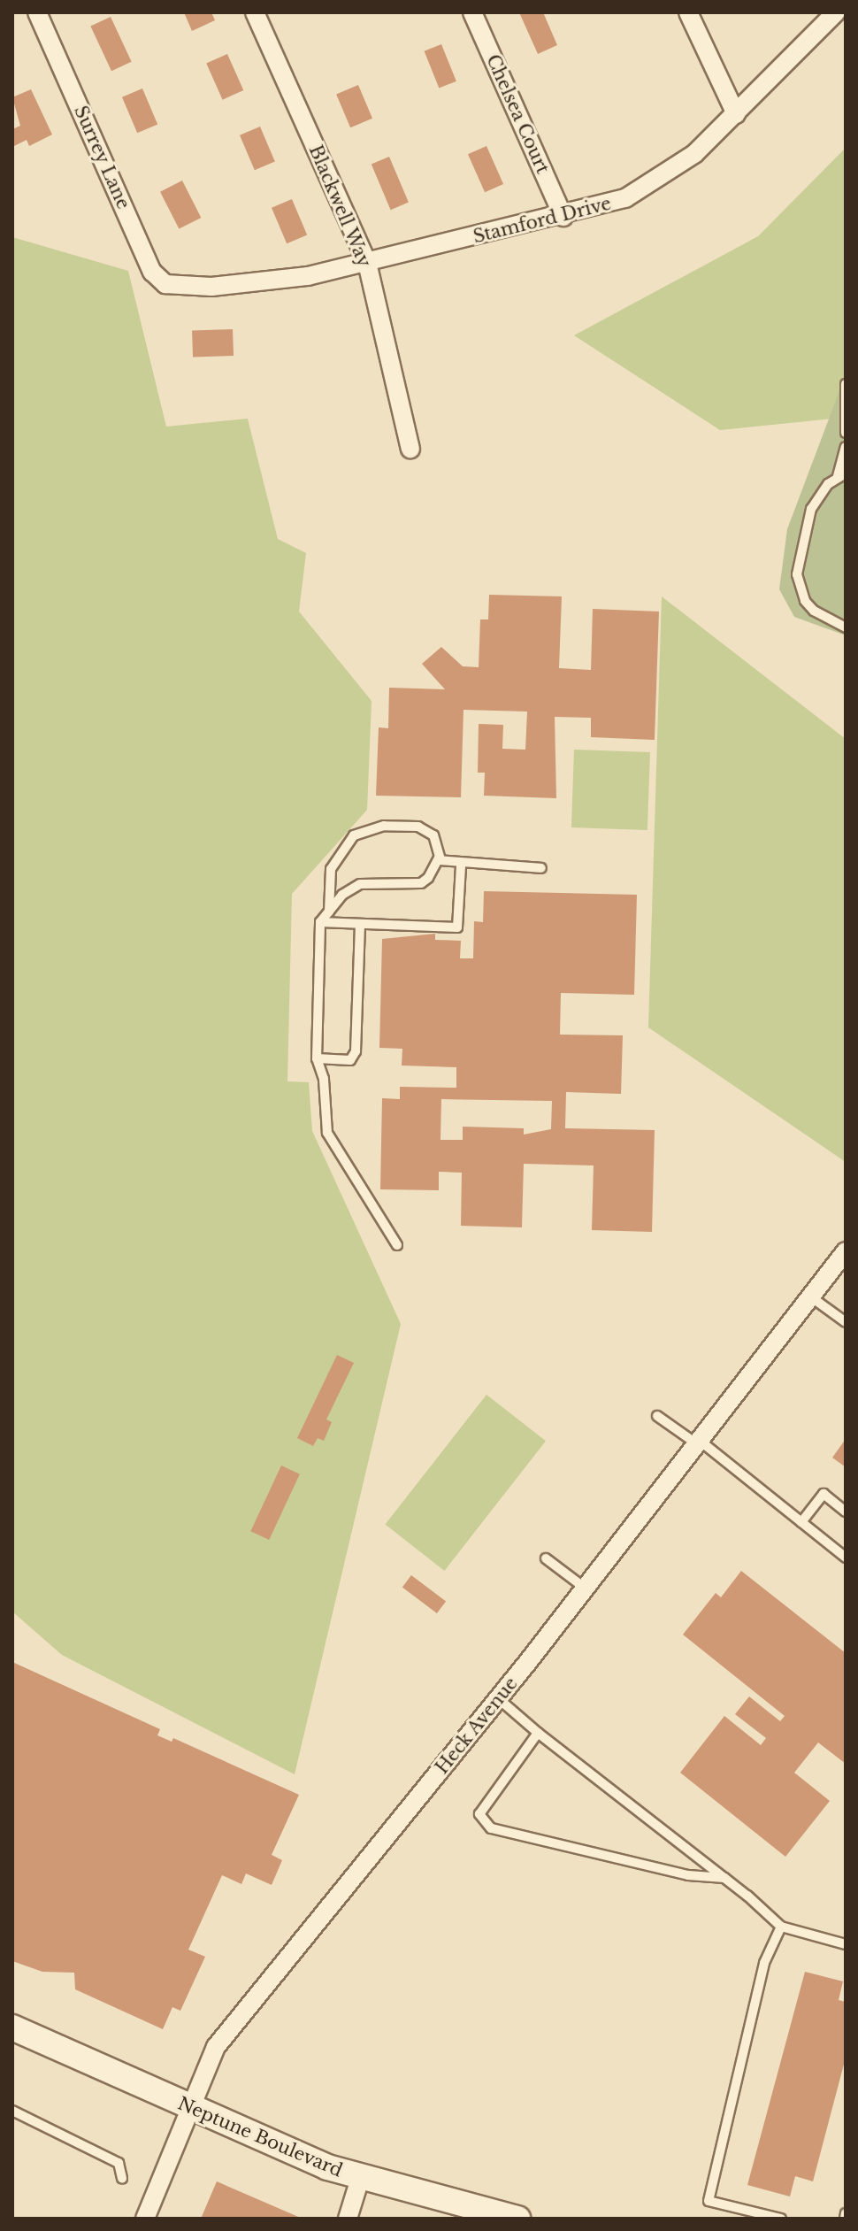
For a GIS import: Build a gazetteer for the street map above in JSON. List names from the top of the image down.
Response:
{
  "streets": {
    "street": [
      "Chelsea Court",
      "Surrey Lane",
      "Blackwell Way",
      "Stamford Drive",
      "Heck Avenue",
      "Neptune Boulevard"
    ]
  },
  "crossings": [
    ["Chelsea Court", "Stamford Drive"],
    ["Surrey Lane", "Stamford Drive"],
    ["Blackwell Way", "Stamford Drive"],
    ["Heck Avenue", "Neptune Boulevard"]
  ]
}
